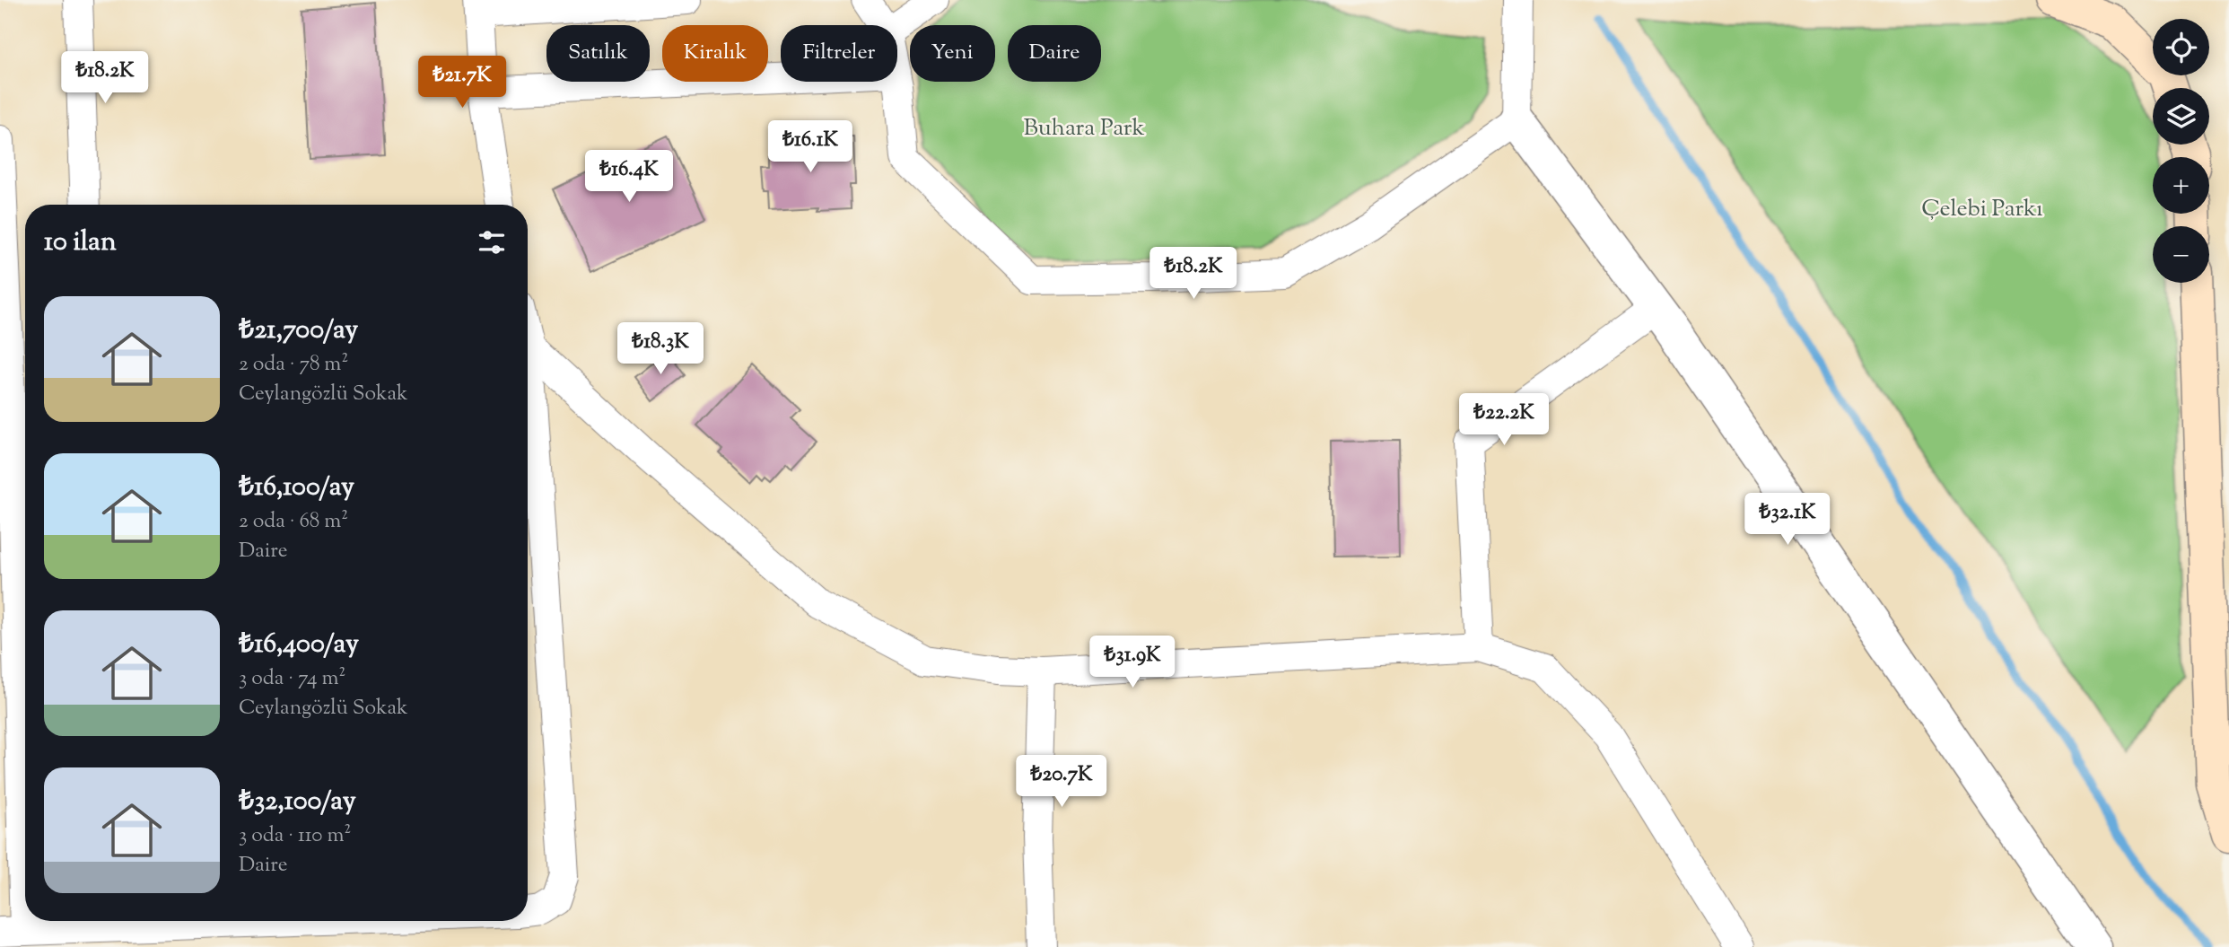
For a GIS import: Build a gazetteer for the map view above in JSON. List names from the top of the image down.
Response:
{
  "parks": ["Buhara Park", "Çelebi Parkı"],
  "page": {
    "map_buttons": ["+", "−"],
    "chip": [
      "Satılık",
      "Kiralık",
      "Filtreler",
      "Yeni",
      "Daire"
    ],
    "price": [
      "₺18.2K",
      "₺21.7K",
      "₺16.1K",
      "₺16.4K",
      "₺18.2K",
      "₺18.3K",
      "₺22.2K",
      "₺32.1K",
      "₺31.9K",
      "₺20.7K"
    ],
    "heading": "10 ilan",
    "list": [
      {
        "name": "₺21,700/ay",
        "note": "2 oda · 78 m² · Ceylangözlü Sokak"
      },
      {
        "name": "₺16,100/ay",
        "note": "2 oda · 68 m² · Daire"
      },
      {
        "name": "₺16,400/ay",
        "note": "3 oda · 74 m² · Ceylangözlü Sokak"
      },
      {
        "name": "₺32,100/ay",
        "note": "3 oda · 110 m² · Daire"
      }
    ]
  }
}
